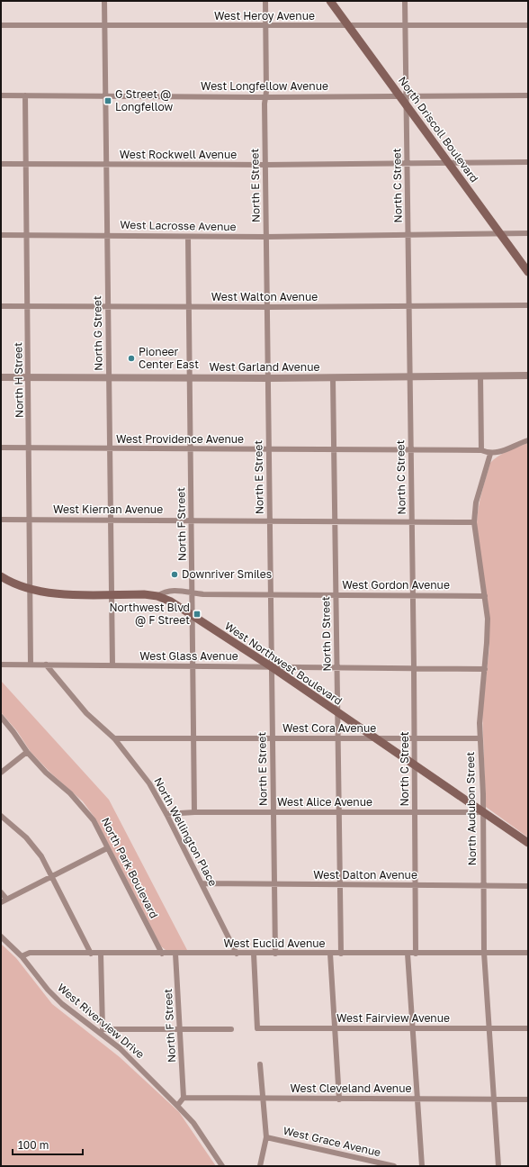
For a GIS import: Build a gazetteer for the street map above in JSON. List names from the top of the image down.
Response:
{
  "streets": {
    "main road": ["North Driscoll Boulevard", "West Northwest Boulevard"],
    "street": [
      "West Heroy Avenue",
      "West Longfellow Avenue",
      "West Rockwell Avenue",
      "North E Street",
      "North C Street",
      "West Lacrosse Avenue",
      "West Walton Avenue",
      "North G Street",
      "West Garland Avenue",
      "North H Street",
      "West Providence Avenue",
      "West Kiernan Avenue",
      "North F Street",
      "West Gordon Avenue",
      "North D Street",
      "West Glass Avenue",
      "West Cora Avenue",
      "West Alice Avenue",
      "North Audubon Street",
      "North Wellington Place",
      "North Park Boulevard",
      "West Dalton Avenue",
      "West Euclid Avenue",
      "West Fairview Avenue",
      "West Riverview Drive",
      "West Cleveland Avenue",
      "West Grace Avenue"
    ]
  },
  "crossings": [
    ["West Heroy Avenue", "North Driscoll Boulevard"],
    ["West Heroy Avenue", "North E Street"],
    ["West Heroy Avenue", "North G Street"],
    ["West Longfellow Avenue", "North Driscoll Boulevard"],
    ["West Longfellow Avenue", "North E Street"],
    ["West Longfellow Avenue", "North G Street"],
    ["West Longfellow Avenue", "North H Street"],
    ["North Driscoll Boulevard", "West Rockwell Avenue"],
    ["North Driscoll Boulevard", "North C Street"],
    ["North Driscoll Boulevard", "West Lacrosse Avenue"],
    ["West Rockwell Avenue", "North E Street"],
    ["West Rockwell Avenue", "North C Street"],
    ["West Rockwell Avenue", "North G Street"],
    ["West Rockwell Avenue", "North H Street"],
    ["North E Street", "West Lacrosse Avenue"],
    ["North E Street", "West Walton Avenue"],
    ["North E Street", "West Garland Avenue"],
    ["North E Street", "West Providence Avenue"],
    ["North E Street", "West Kiernan Avenue"],
    ["North E Street", "West Gordon Avenue"],
    ["North E Street", "West Glass Avenue"],
    ["North E Street", "West Northwest Boulevard"],
    ["North E Street", "West Cora Avenue"],
    ["North E Street", "West Alice Avenue"],
    ["North E Street", "West Dalton Avenue"],
    ["North E Street", "West Euclid Avenue"],
    ["North C Street", "West Lacrosse Avenue"],
    ["North C Street", "West Walton Avenue"],
    ["North C Street", "West Garland Avenue"],
    ["North C Street", "West Providence Avenue"],
    ["North C Street", "West Kiernan Avenue"],
    ["North C Street", "West Gordon Avenue"],
    ["North C Street", "West Glass Avenue"],
    ["North C Street", "West Northwest Boulevard"],
    ["North C Street", "West Cora Avenue"],
    ["North C Street", "West Alice Avenue"],
    ["North C Street", "West Dalton Avenue"],
    ["North C Street", "West Euclid Avenue"],
    ["West Lacrosse Avenue", "North G Street"],
    ["West Lacrosse Avenue", "North H Street"],
    ["West Lacrosse Avenue", "North F Street"],
    ["West Walton Avenue", "North G Street"],
    ["West Walton Avenue", "North H Street"],
    ["West Walton Avenue", "North F Street"],
    ["North G Street", "West Garland Avenue"],
    ["North G Street", "West Providence Avenue"],
    ["North G Street", "West Kiernan Avenue"],
    ["North G Street", "West Glass Avenue"],
    ["North G Street", "West Northwest Boulevard"],
    ["West Garland Avenue", "North H Street"],
    ["West Garland Avenue", "North F Street"],
    ["West Garland Avenue", "North D Street"],
    ["North H Street", "West Providence Avenue"],
    ["North H Street", "West Kiernan Avenue"],
    ["North H Street", "West Glass Avenue"],
    ["North H Street", "West Northwest Boulevard"],
    ["West Providence Avenue", "North F Street"],
    ["West Providence Avenue", "North D Street"],
    ["West Providence Avenue", "North Audubon Street"],
    ["West Kiernan Avenue", "North F Street"],
    ["West Kiernan Avenue", "North D Street"],
    ["West Kiernan Avenue", "North Audubon Street"],
    ["North F Street", "West Gordon Avenue"],
    ["North F Street", "West Glass Avenue"],
    ["North F Street", "West Northwest Boulevard"],
    ["North F Street", "West Cora Avenue"],
    ["North F Street", "West Alice Avenue"],
    ["North F Street", "West Euclid Avenue"],
    ["North F Street", "West Cleveland Avenue"],
    ["West Gordon Avenue", "North D Street"],
    ["West Gordon Avenue", "West Northwest Boulevard"],
    ["West Gordon Avenue", "North Audubon Street"],
    ["North D Street", "West Glass Avenue"],
    ["North D Street", "West Northwest Boulevard"],
    ["North D Street", "West Cora Avenue"],
    ["North D Street", "West Alice Avenue"],
    ["North D Street", "West Dalton Avenue"],
    ["North D Street", "West Euclid Avenue"],
    ["West Glass Avenue", "West Northwest Boulevard"],
    ["West Glass Avenue", "North Audubon Street"],
    ["West Glass Avenue", "North Wellington Place"],
    ["West Northwest Boulevard", "West Cora Avenue"],
    ["West Northwest Boulevard", "West Alice Avenue"],
    ["West Northwest Boulevard", "North Audubon Street"],
    ["West Cora Avenue", "North Audubon Street"],
    ["West Cora Avenue", "North Wellington Place"],
    ["West Alice Avenue", "North Audubon Street"],
    ["West Alice Avenue", "North Wellington Place"],
    ["North Audubon Street", "West Dalton Avenue"],
    ["North Audubon Street", "West Euclid Avenue"],
    ["North Audubon Street", "West Fairview Avenue"],
    ["North Audubon Street", "West Cleveland Avenue"],
    ["North Wellington Place", "West Dalton Avenue"],
    ["North Wellington Place", "West Euclid Avenue"],
    ["North Park Boulevard", "West Euclid Avenue"],
    ["West Euclid Avenue", "West Fairview Avenue"],
    ["West Euclid Avenue", "West Riverview Drive"]
  ],
  "places": {
    "transit": ["G Street @ Longfellow", "Northwest Blvd @ F Street"],
    "other": ["Pioneer Center East", "Downriver Smiles"]
  },
  "scale_bar": "100 m"
}
